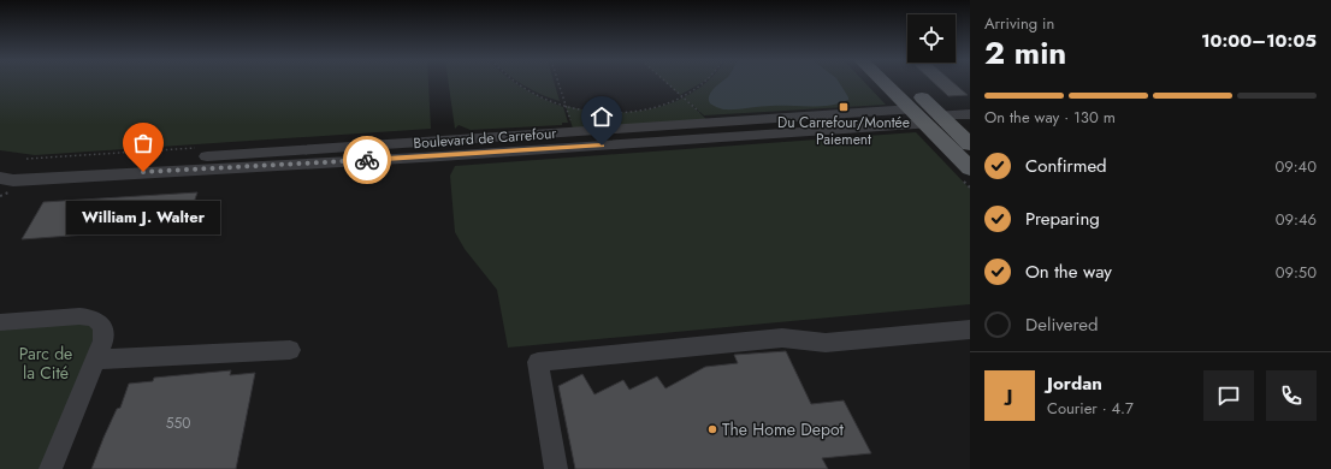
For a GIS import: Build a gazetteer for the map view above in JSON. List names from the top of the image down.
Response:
{
  "streets": {
    "street": ["Boulevard de Carrefour"]
  },
  "parks": ["Parc de la Cité"],
  "places": {
    "transit": ["Du Carrefour/Montée Paiement"],
    "other": ["William J. Walter", "The Home Depot"]
  },
  "house_numbers": ["550"],
  "page": {
    "heading": ["2 min", "Arriving in", "10:00–10:05"],
    "panel": ["Jordan", "Courier · 4.7"],
    "bar": "On the way · 130 m",
    "list": [
      ["Confirmed", "09:40"],
      ["Preparing", "09:46"],
      ["On the way", "09:50"],
      "Delivered"
    ],
    "bubble": "William J. Walter",
    "round": "J"
  }
}
